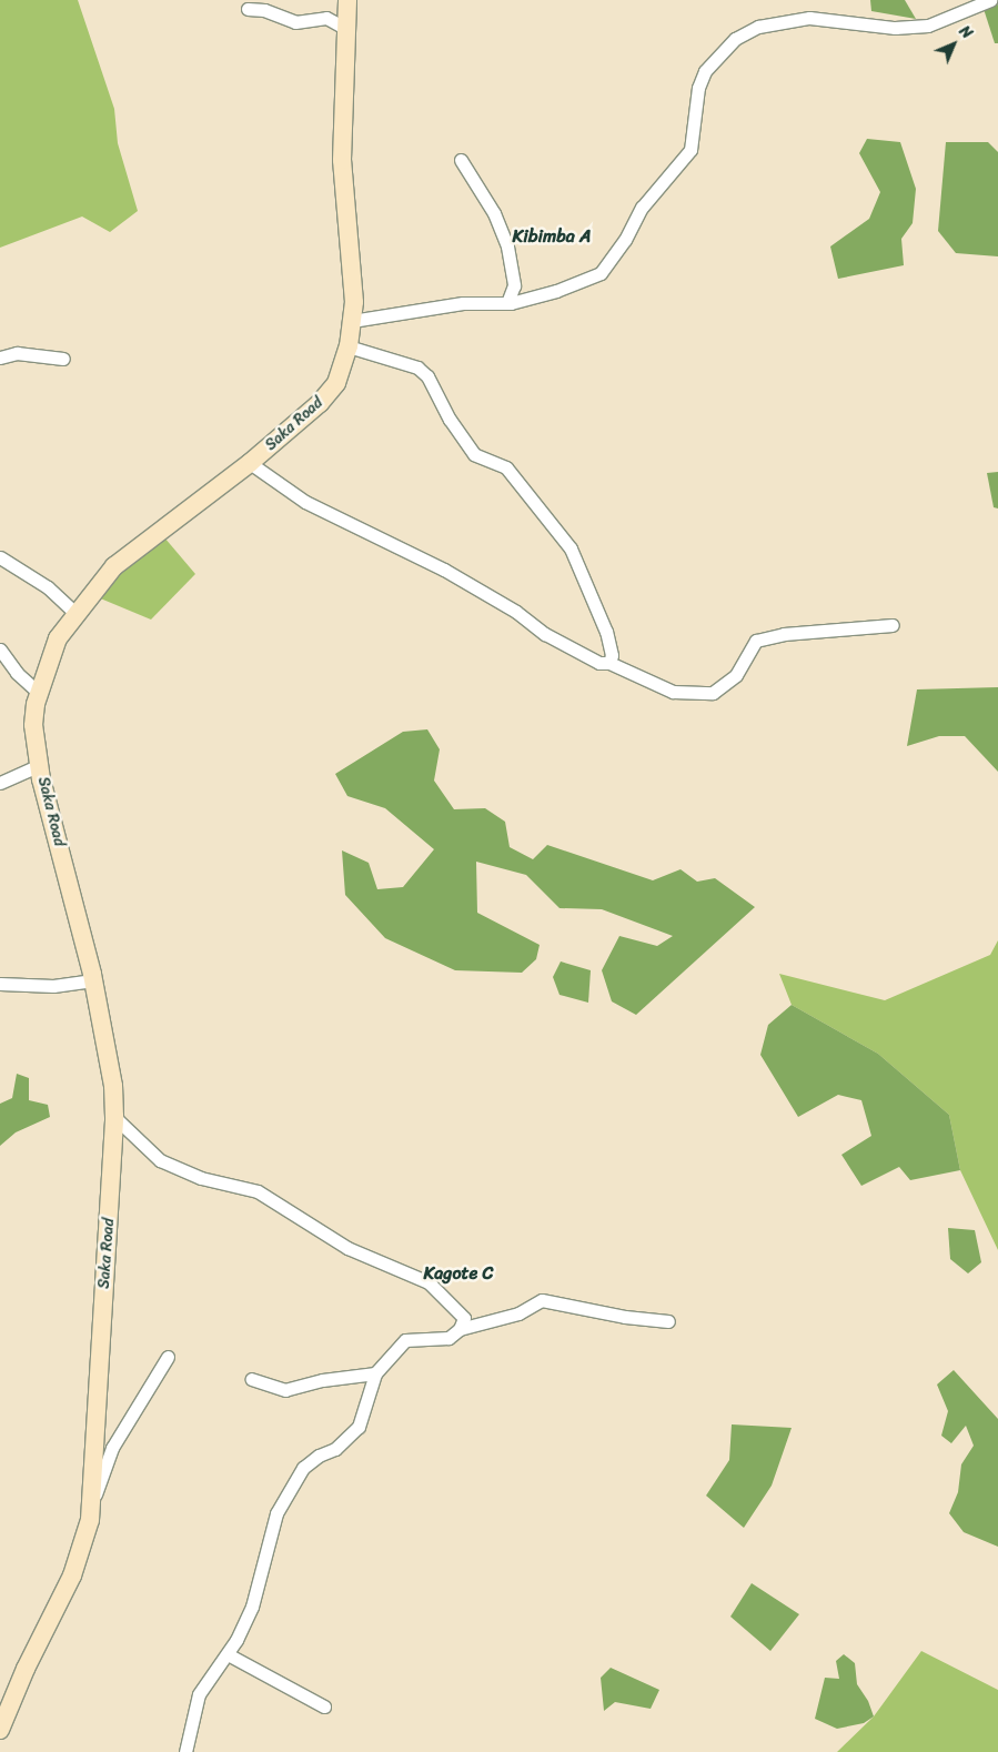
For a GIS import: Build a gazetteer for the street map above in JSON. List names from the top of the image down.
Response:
{
  "streets": {
    "main road": ["Saka Road"]
  },
  "districts": ["Kibimba A", "Kagote C"],
  "north": "top right"
}
